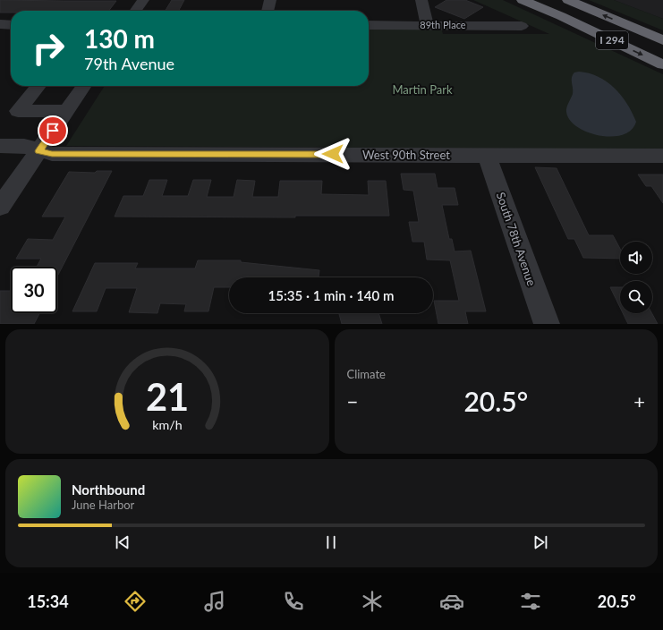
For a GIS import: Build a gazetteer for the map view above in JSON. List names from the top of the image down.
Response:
{
  "streets": {
    "highway": ["I 294"],
    "street": ["89th Place", "West 90th Street", "South 78th Avenue"]
  },
  "crossings": [
    ["West 90th Street", "South 78th Avenue"]
  ],
  "parks": ["Martin Park"],
  "page": {
    "turn": ["130 m", "79th Avenue"],
    "limit": "30",
    "trip": "15:35 · 1 min · 140 m",
    "tile": "Climate",
    "heat": ["−", "20.5°", "+"],
    "song": ["Northbound", "June Harbor"],
    "tabs": ["15:34", "20.5°"],
    "gauge": ["21", "km/h"]
  }
}
